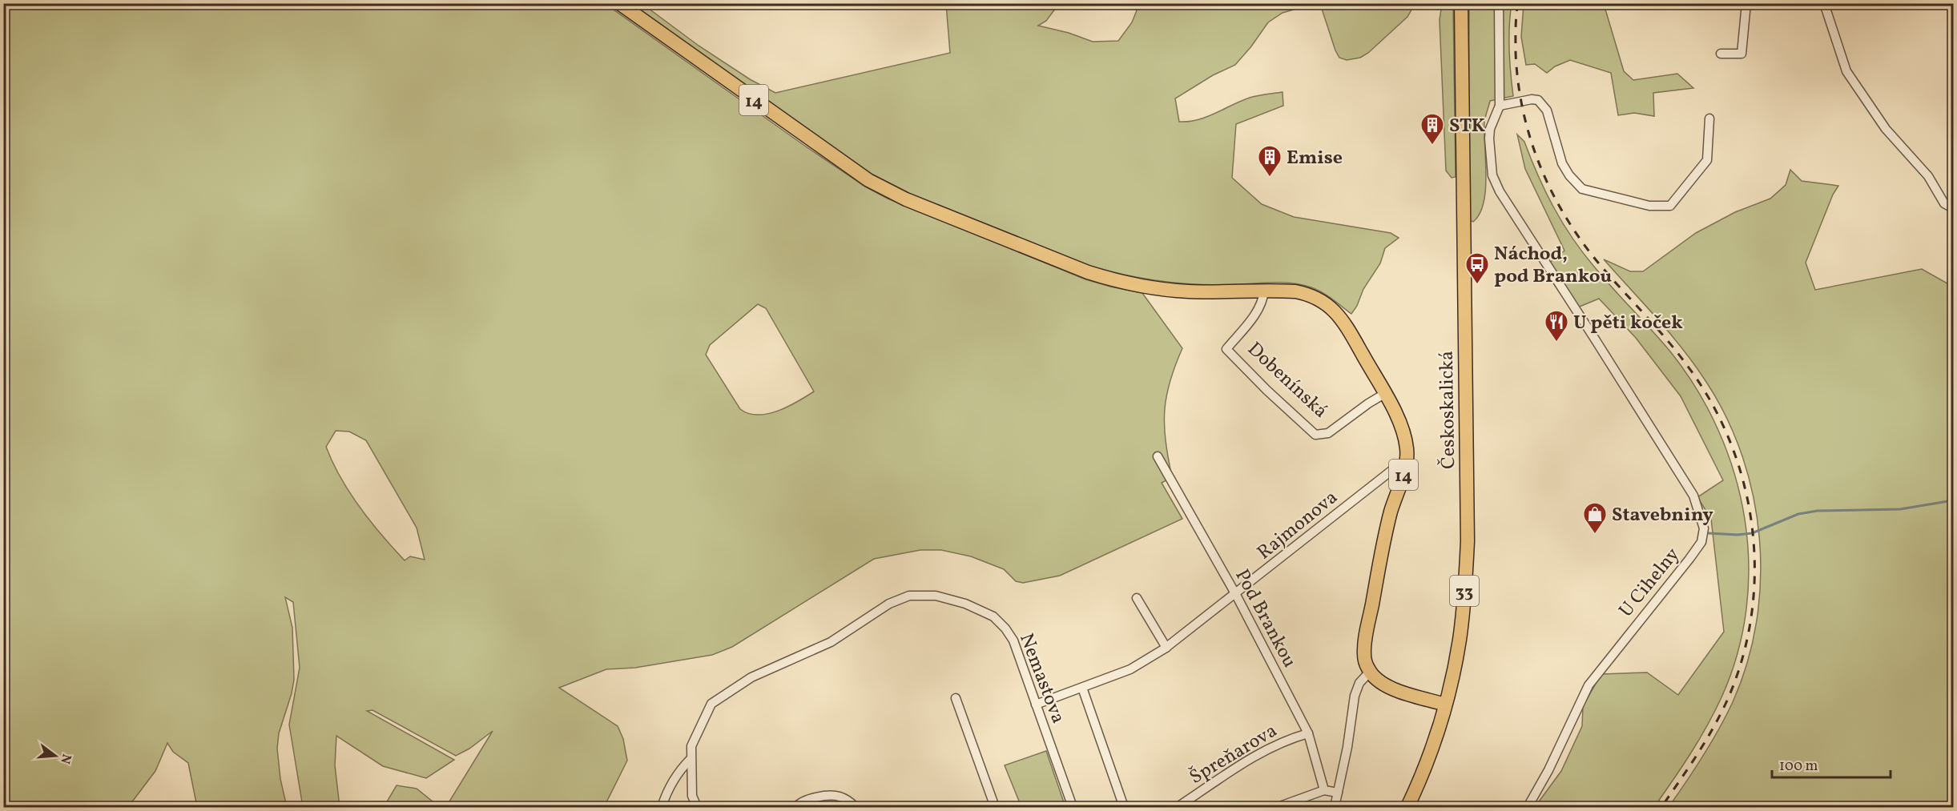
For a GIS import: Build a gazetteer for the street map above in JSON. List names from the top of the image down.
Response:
{
  "streets": {
    "main road": ["14", "Českoskalická", "33"],
    "street": [
      "Dobenínská",
      "Rajmonova",
      "U Cihelny",
      "Pod Brankou",
      "Nemastova",
      "Špreňarova"
    ]
  },
  "crossings": [
    ["14", "Dobenínská"],
    ["14", "Rajmonova"],
    ["Rajmonova", "Pod Brankou"],
    ["Rajmonova", "Nemastova"],
    ["Pod Brankou", "Špreňarova"]
  ],
  "places": {
    "building": ["STK", "Emise"],
    "bus stop": ["Náchod, pod Brankou"],
    "restaurant": ["U pěti koček"],
    "shop": ["Stavebniny"]
  },
  "scale_bar": "100 m",
  "north": "right"
}
